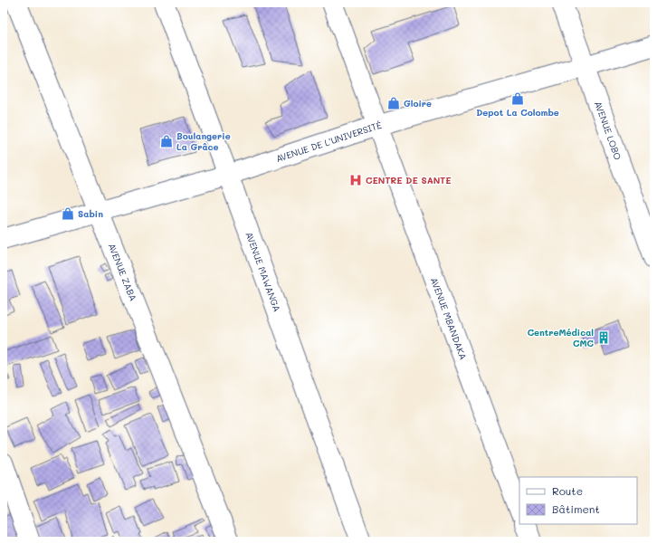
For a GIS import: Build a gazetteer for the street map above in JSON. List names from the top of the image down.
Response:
{
  "streets": {
    "street": [
      "AVENUE LOBO",
      "AVENUE DE L’UNIVERSITÉ",
      "AVENUE MAWANGA",
      "AVENUE ZABA",
      "AVENUE MBANDAKA"
    ]
  },
  "crossings": [
    ["AVENUE LOBO", "AVENUE DE L’UNIVERSITÉ"],
    ["AVENUE DE L’UNIVERSITÉ", "AVENUE MAWANGA"],
    ["AVENUE DE L’UNIVERSITÉ", "AVENUE ZABA"],
    ["AVENUE DE L’UNIVERSITÉ", "AVENUE MBANDAKA"]
  ],
  "places": {
    "shop": [
      "Depot La Colombe",
      "Gloire",
      "Boulangerie La Grâce",
      "Sabin"
    ],
    "hospital": ["CENTRE DE SANTE"],
    "building": ["CentreMédical CMC"]
  },
  "legend": ["Route", "Bâtiment"]
}
